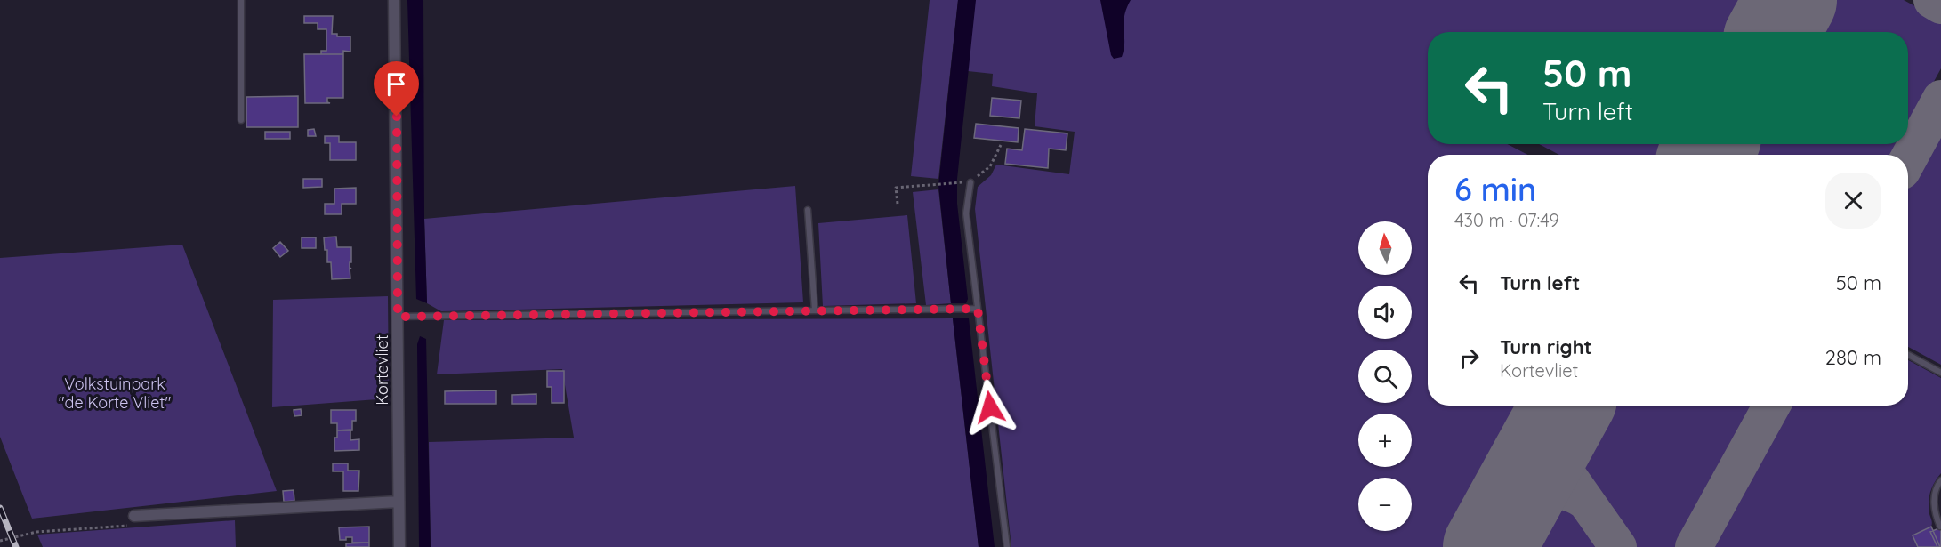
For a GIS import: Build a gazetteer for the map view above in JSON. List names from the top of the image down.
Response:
{
  "streets": {
    "street": ["Kortevliet"]
  },
  "parks": ["Volkstuinpark \"de Korte Vliet\""],
  "north": "top",
  "page": {
    "turn": ["50 m", "Turn left"],
    "heading": ["6 min", "430 m · 07:49"],
    "map_buttons": ["+", "−"],
    "list": [
      {
        "name": "Turn left",
        "value": "50 m"
      },
      {
        "name": "Turn right",
        "note": "Kortevliet",
        "value": "280 m"
      }
    ]
  }
}
